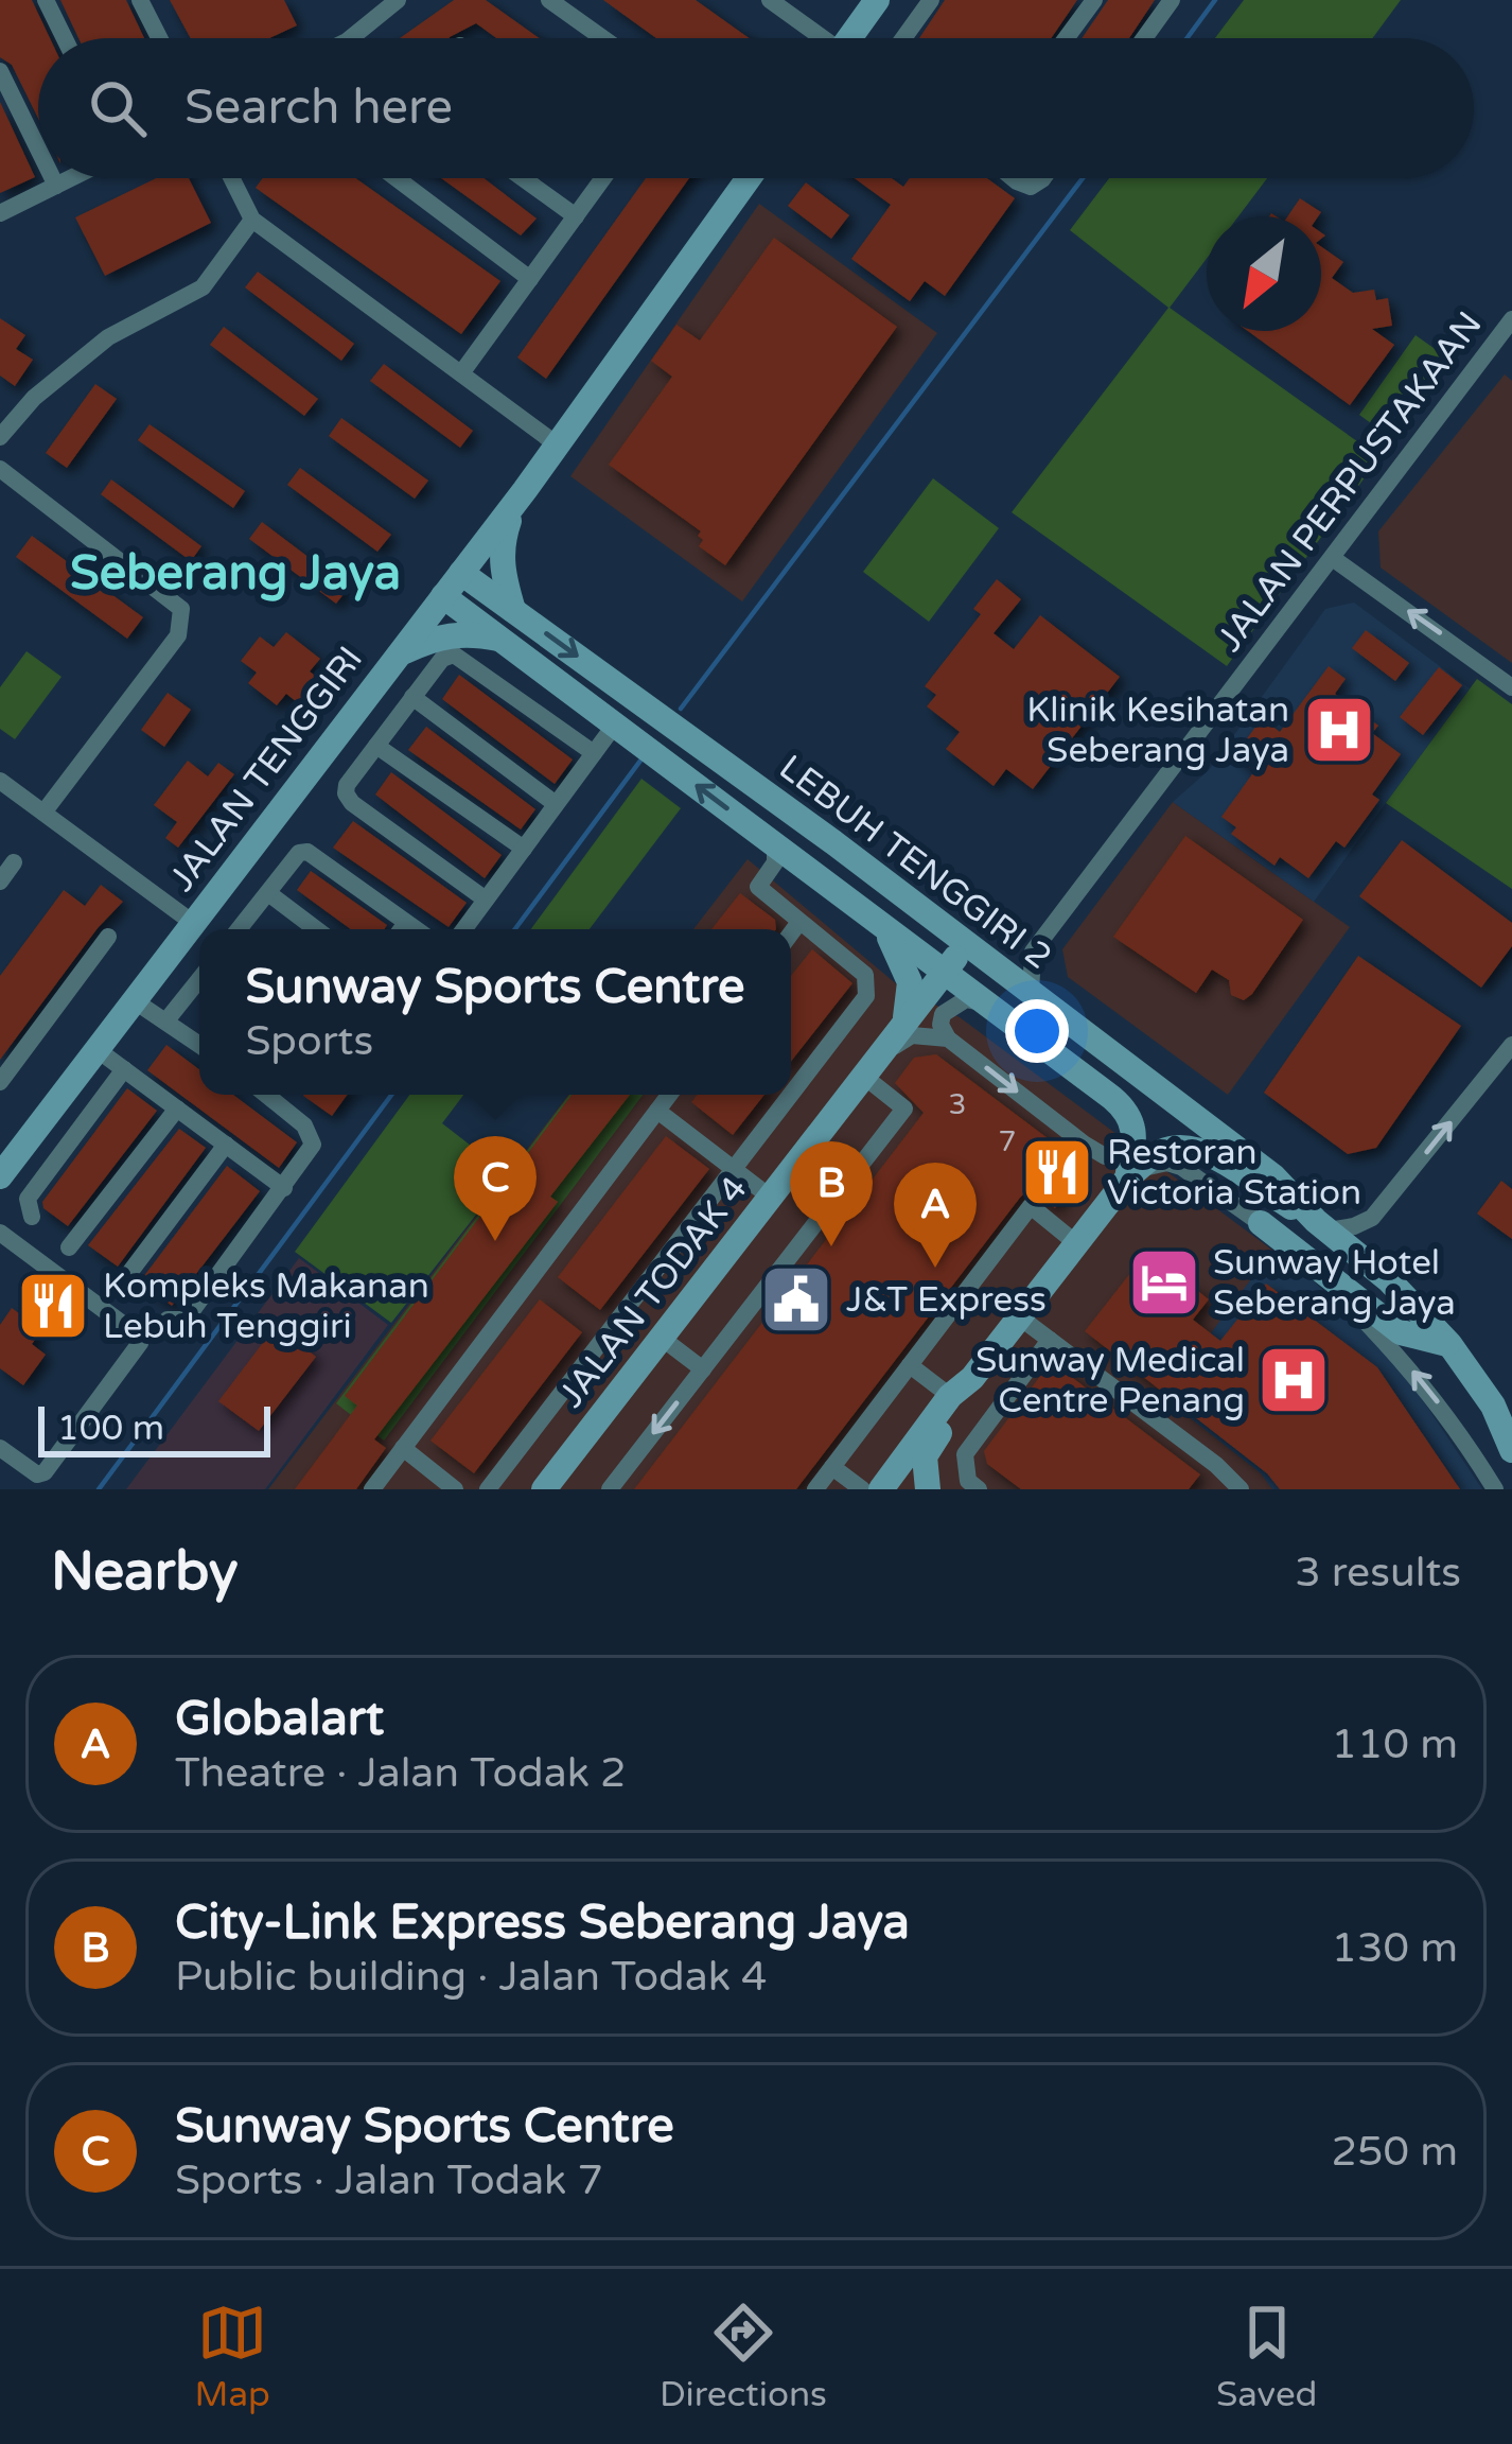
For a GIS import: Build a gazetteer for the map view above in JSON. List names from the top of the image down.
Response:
{
  "streets": {
    "street": [
      "JALAN PERPUSTAKAAN",
      "JALAN TENGGIRI",
      "LEBUH TENGGIRI 2",
      "JALAN TODAK 4"
    ]
  },
  "crossings": [
    ["JALAN TENGGIRI", "LEBUH TENGGIRI 2"],
    ["LEBUH TENGGIRI 2", "JALAN TODAK 4"]
  ],
  "districts": ["Seberang Jaya"],
  "places": {
    "hospital": ["Klinik Kesihatan Seberang Jaya", "Sunway Medical Centre Penang"],
    "restaurant": ["Restoran Victoria Station", "Kompleks Makanan Lebuh Tenggiri"],
    "hotel": ["Sunway Hotel Seberang Jaya"],
    "public building": ["J&T Express"]
  },
  "house_numbers": ["3", "7"],
  "scale_bar": "100 m",
  "north": "bottom left",
  "page": {
    "search": "Search here",
    "popup": ["Sunway Sports Centre", "Sports"],
    "pins": ["C", "B", "A"],
    "scale": "100 m",
    "heading": ["Nearby", "3 results"],
    "list": [
      {
        "mark": "A",
        "name": "Globalart",
        "note": "Theatre · Jalan Todak 2",
        "value": "110 m"
      },
      {
        "mark": "B",
        "name": "City-Link Express Seberang Jaya",
        "note": "Public building · Jalan Todak 4",
        "value": "130 m"
      },
      {
        "mark": "C",
        "name": "Sunway Sports Centre",
        "note": "Sports · Jalan Todak 7",
        "value": "250 m"
      }
    ],
    "nav": ["Map", "Directions", "Saved"]
  }
}
